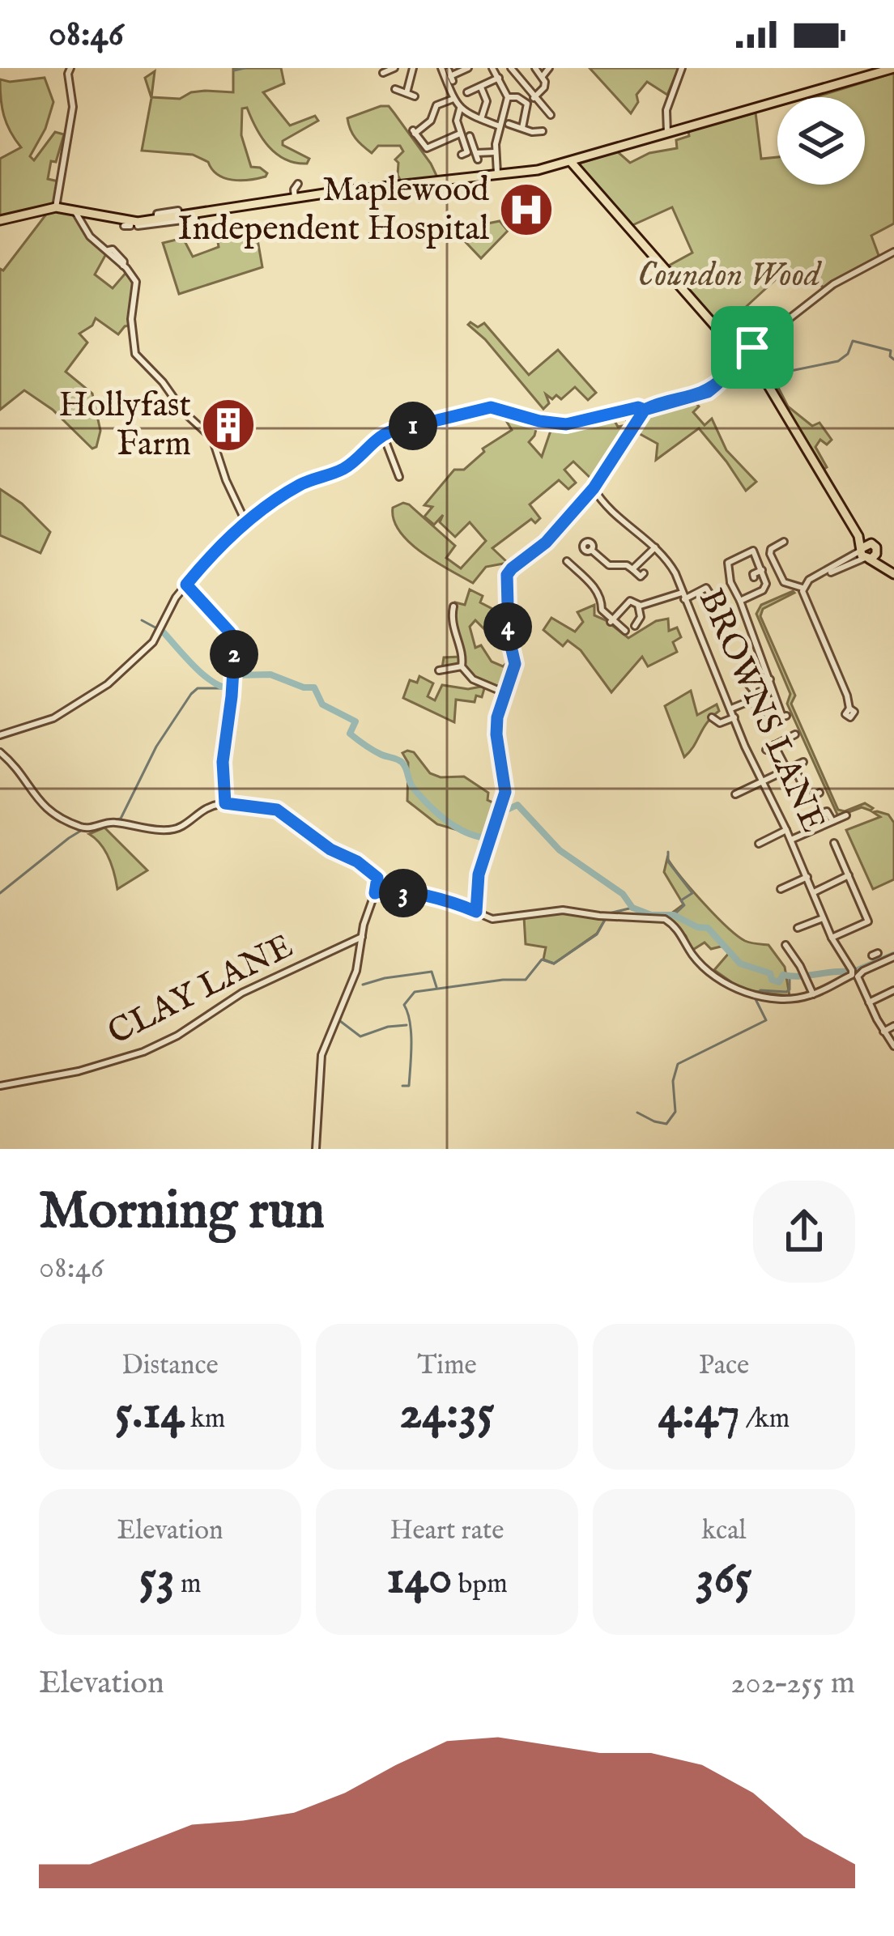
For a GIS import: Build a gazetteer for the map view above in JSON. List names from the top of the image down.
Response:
{
  "streets": {
    "street": ["BROWNS LANE", "CLAY LANE"]
  },
  "parks": ["Coundon Wood"],
  "places": {
    "hospital": ["Maplewood Independent Hospital"],
    "building": ["Hollyfast Farm"]
  },
  "page": {
    "status": "08:46",
    "pins": [
      "1",
      "4",
      "2",
      "3"
    ],
    "heading": ["Morning run", "08:46"],
    "stats": [
      ["Distance", "5.14 km"],
      ["Time", "24:35"],
      ["Pace", "4:47 /km"],
      ["Elevation", "53 m"],
      ["Heart rate", "140 bpm"],
      ["kcal", "365"]
    ],
    "chart": ["Elevation", "202–255 m"]
  }
}
